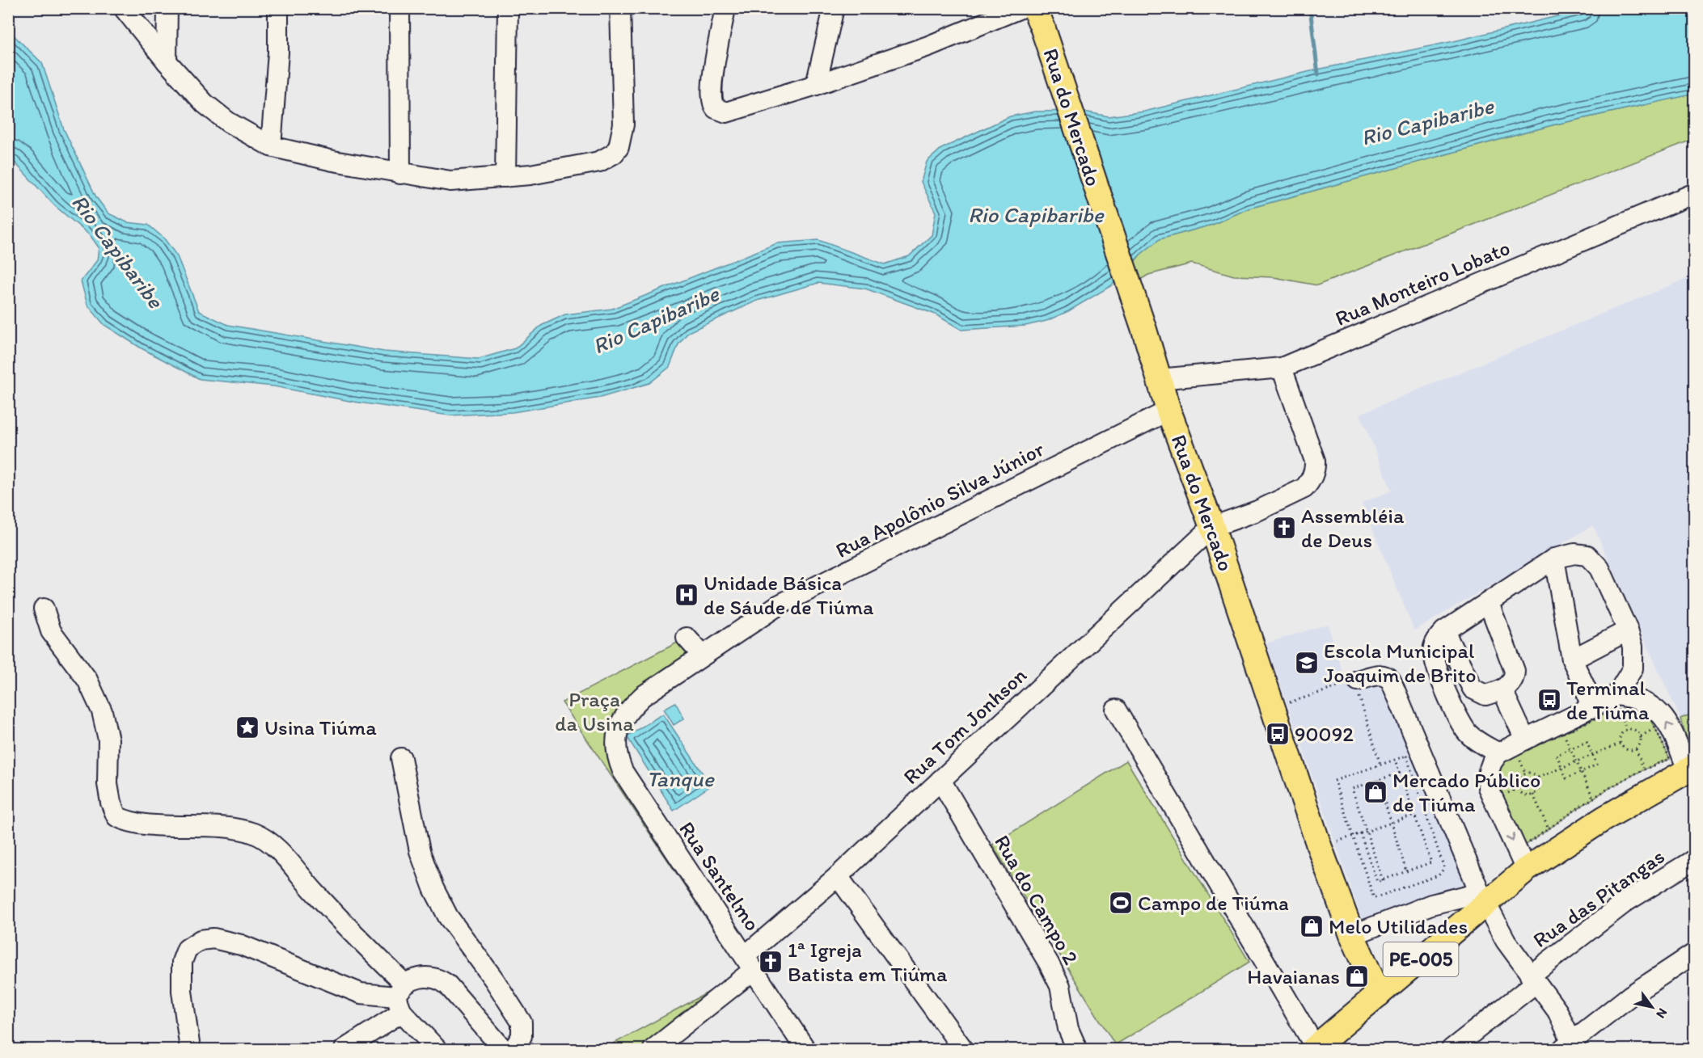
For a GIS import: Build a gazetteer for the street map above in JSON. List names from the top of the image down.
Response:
{
  "streets": {
    "main road": ["Rua do Mercado", "PE-005"],
    "street": [
      "Rua Monteiro Lobato",
      "Rua Apolônio Silva Júnior",
      "Rua Tom Jonhson",
      "Rua Santelmo",
      "Rua das Pitangas",
      "Rua do Campo 2"
    ]
  },
  "crossings": [
    ["Rua do Mercado", "Rua Monteiro Lobato"],
    ["Rua do Mercado", "Rua Apolônio Silva Júnior"],
    ["Rua do Mercado", "Rua Tom Jonhson"],
    ["Rua do Mercado", "PE-005"],
    ["Rua Apolônio Silva Júnior", "Rua Santelmo"],
    ["Rua Tom Jonhson", "Rua Santelmo"],
    ["Rua Tom Jonhson", "Rua do Campo 2"]
  ],
  "water": ["Rio Capibaribe", "Tanque"],
  "parks": ["Praça da Usina"],
  "places": {
    "church": ["Assembléia de Deus", "1ª Igreja Batista em Tiúma"],
    "hospital": ["Unidade Básica de Sáude de Tiúma"],
    "school or university": ["Escola Municipal Joaquim de Brito"],
    "bus stop": ["Terminal de Tiúma", "90092"],
    "place": ["Usina Tiúma"],
    "shop": ["Mercado Público de Tiúma", "Melo Utilidades", "Havaianas"],
    "sports": ["Campo de Tiúma"]
  },
  "north": "bottom right"
}
